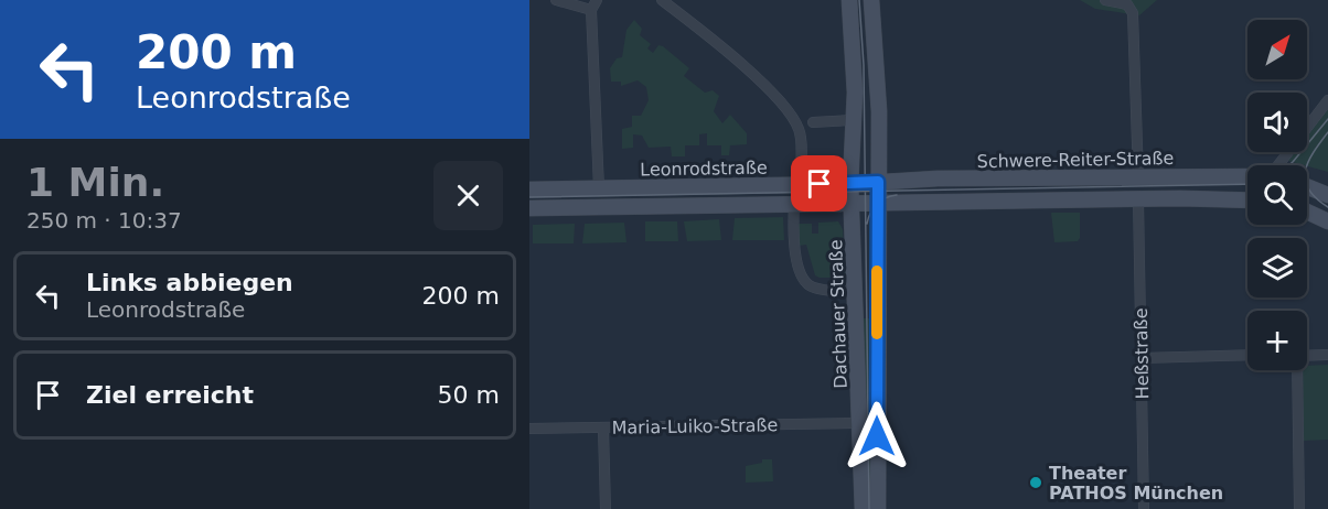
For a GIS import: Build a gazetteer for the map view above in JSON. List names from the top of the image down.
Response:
{
  "streets": {
    "main road": ["Schwere-Reiter-Straße", "Leonrodstraße", "Dachauer Straße"],
    "street": ["Heßstraße", "Maria-Luiko-Straße"]
  },
  "crossings": [
    ["Schwere-Reiter-Straße", "Leonrodstraße"],
    ["Schwere-Reiter-Straße", "Dachauer Straße"],
    ["Leonrodstraße", "Dachauer Straße"],
    ["Dachauer Straße", "Maria-Luiko-Straße"]
  ],
  "places": ["Theater PATHOS München"],
  "north": "top right",
  "page": {
    "turn": ["200 m", "Leonrodstraße"],
    "map_buttons": "+",
    "heading": ["1 Min.", "250 m · 10:37"],
    "list": [
      {
        "name": "Links abbiegen",
        "note": "Leonrodstraße",
        "value": "200 m"
      },
      {
        "name": "Ziel erreicht",
        "value": "50 m"
      }
    ]
  }
}
